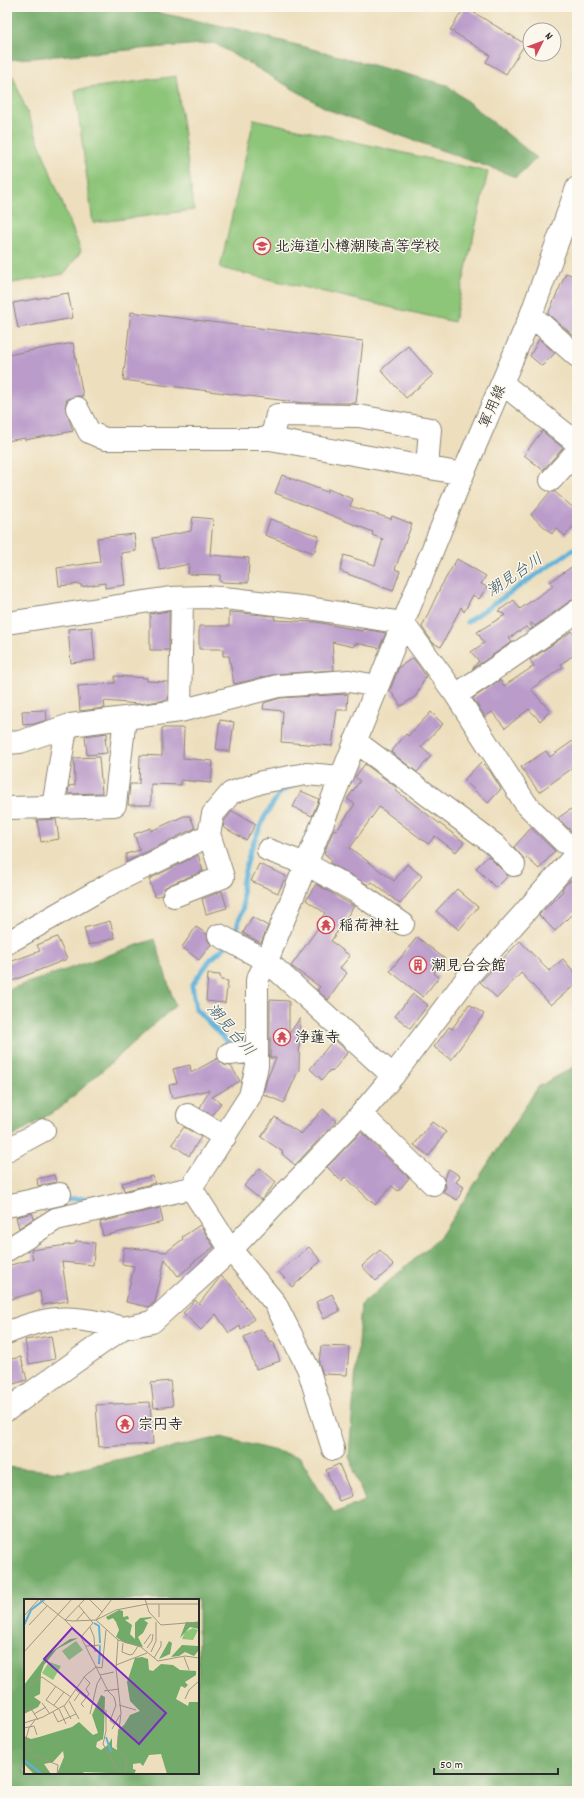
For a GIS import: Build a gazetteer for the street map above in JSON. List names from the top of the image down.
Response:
{
  "streets": {
    "street": ["軍用線"]
  },
  "water": ["潮見台川"],
  "places": {
    "school or university": ["北海道小樽潮陵高等学校"],
    "temple": ["稲荷神社", "浄蓮寺", "宗円寺"],
    "building": ["潮見台会館"]
  },
  "scale_bar": "50 m",
  "north": "top right"
}
